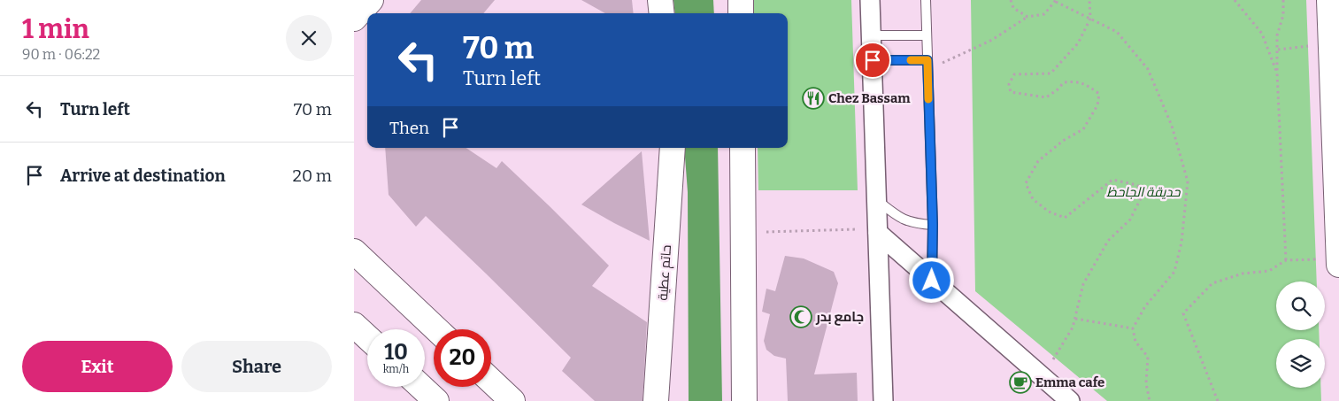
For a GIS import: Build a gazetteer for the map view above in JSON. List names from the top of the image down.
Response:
{
  "streets": {
    "street": ["حاتم عطية"]
  },
  "parks": ["حديقة الجاحظ"],
  "places": {
    "restaurant": ["Chez Bassam"],
    "mosque": ["جامع بدر"],
    "cafe": ["Emma cafe"]
  },
  "page": {
    "heading": ["1 min", "90 m · 06:22"],
    "turn": ["70 m", "Turn left"],
    "list": [
      {
        "name": "Turn left",
        "value": "70 m"
      },
      {
        "name": "Arrive at destination",
        "value": "20 m"
      }
    ],
    "then": "Then",
    "speed": "10 km/h",
    "limit": "20",
    "buttons": ["Exit", "Share"]
  }
}
